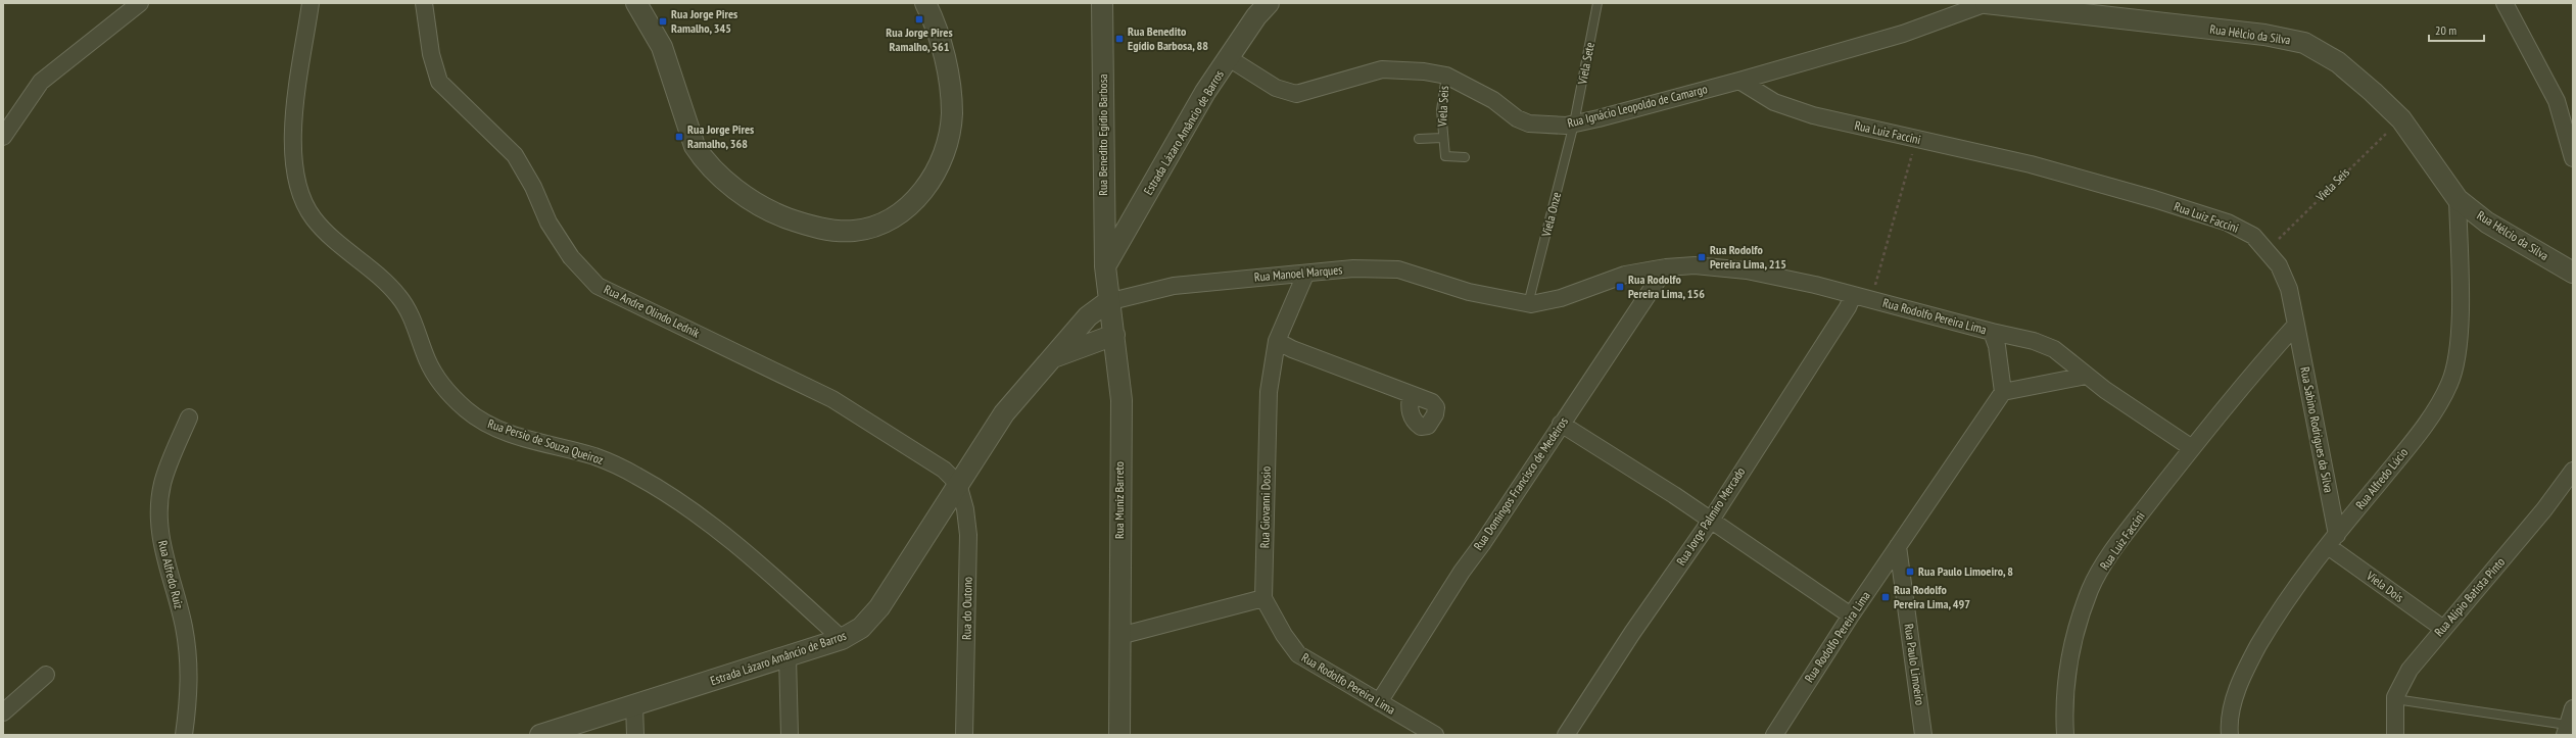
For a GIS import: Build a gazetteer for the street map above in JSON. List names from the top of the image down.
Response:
{
  "streets": {
    "street": [
      "Rua Hélcio da Silva",
      "Rua Ignácio Leopoldo de Camargo",
      "Estrada Lázaro Amâncio de Barros",
      "Rua Luiz Faccini",
      "Rua Benedito Egídio Barbosa",
      "Rua Manoel Marques",
      "Rua Andre Olindo Lednik",
      "Rua Rodolfo Pereira Lima",
      "Rua Sabino Rodrigues da Silva",
      "Rua Persio de Souza Queiroz",
      "Rua Alfredo Lúcio",
      "Rua Domingos Francisco de Medeiros",
      "Rua Muniz Barreto",
      "Rua Giovanni Dosio",
      "Rua Jorge Palmiro Mercado",
      "Rua Alfredo Ruiz",
      "Viela Dois",
      "Rua Alípio Batista Pinto",
      "Rua do Outono",
      "Rua Paulo Limoeiro"
    ],
    "lane": ["Viela Sete", "Viela Seis", "Viela Onze"]
  },
  "crossings": [
    ["Rua Hélcio da Silva", "Viela Seis"],
    ["Rua Hélcio da Silva", "Rua Ignácio Leopoldo de Camargo"],
    ["Rua Hélcio da Silva", "Rua Alfredo Lúcio"],
    ["Viela Sete", "Rua Ignácio Leopoldo de Camargo"],
    ["Viela Sete", "Viela Onze"],
    ["Viela Seis", "Rua Ignácio Leopoldo de Camargo"],
    ["Viela Seis", "Rua Luiz Faccini"],
    ["Rua Ignácio Leopoldo de Camargo", "Estrada Lázaro Amâncio de Barros"],
    ["Rua Ignácio Leopoldo de Camargo", "Rua Luiz Faccini"],
    ["Rua Ignácio Leopoldo de Camargo", "Viela Onze"],
    ["Estrada Lázaro Amâncio de Barros", "Rua Benedito Egídio Barbosa"],
    ["Estrada Lázaro Amâncio de Barros", "Rua Manoel Marques"],
    ["Estrada Lázaro Amâncio de Barros", "Rua Andre Olindo Lednik"],
    ["Estrada Lázaro Amâncio de Barros", "Rua Persio de Souza Queiroz"],
    ["Estrada Lázaro Amâncio de Barros", "Rua Muniz Barreto"],
    ["Estrada Lázaro Amâncio de Barros", "Rua do Outono"],
    ["Rua Luiz Faccini", "Rua Sabino Rodrigues da Silva"],
    ["Rua Benedito Egídio Barbosa", "Rua Muniz Barreto"],
    ["Viela Onze", "Rua Rodolfo Pereira Lima"],
    ["Rua Manoel Marques", "Rua Rodolfo Pereira Lima"],
    ["Rua Manoel Marques", "Rua Muniz Barreto"],
    ["Rua Manoel Marques", "Rua Giovanni Dosio"],
    ["Rua Andre Olindo Lednik", "Rua do Outono"],
    ["Rua Rodolfo Pereira Lima", "Rua Domingos Francisco de Medeiros"],
    ["Rua Rodolfo Pereira Lima", "Rua Giovanni Dosio"],
    ["Rua Rodolfo Pereira Lima", "Rua Jorge Palmiro Mercado"],
    ["Rua Rodolfo Pereira Lima", "Rua Paulo Limoeiro"],
    ["Rua Sabino Rodrigues da Silva", "Rua Alfredo Lúcio"],
    ["Rua Sabino Rodrigues da Silva", "Viela Dois"],
    ["Rua Alfredo Lúcio", "Viela Dois"],
    ["Viela Dois", "Rua Alípio Batista Pinto"]
  ],
  "places": {
    "transit": [
      "Rua Jorge Pires Ramalho, 561",
      "Rua Jorge Pires Ramalho, 345",
      "Rua Benedito Egídio Barbosa, 88",
      "Rua Jorge Pires Ramalho, 368",
      "Rua Rodolfo Pereira Lima, 215",
      "Rua Rodolfo Pereira Lima, 156",
      "Rua Paulo Limoeiro, 8",
      "Rua Rodolfo Pereira Lima, 497"
    ]
  },
  "scale_bar": "20 m"
}
